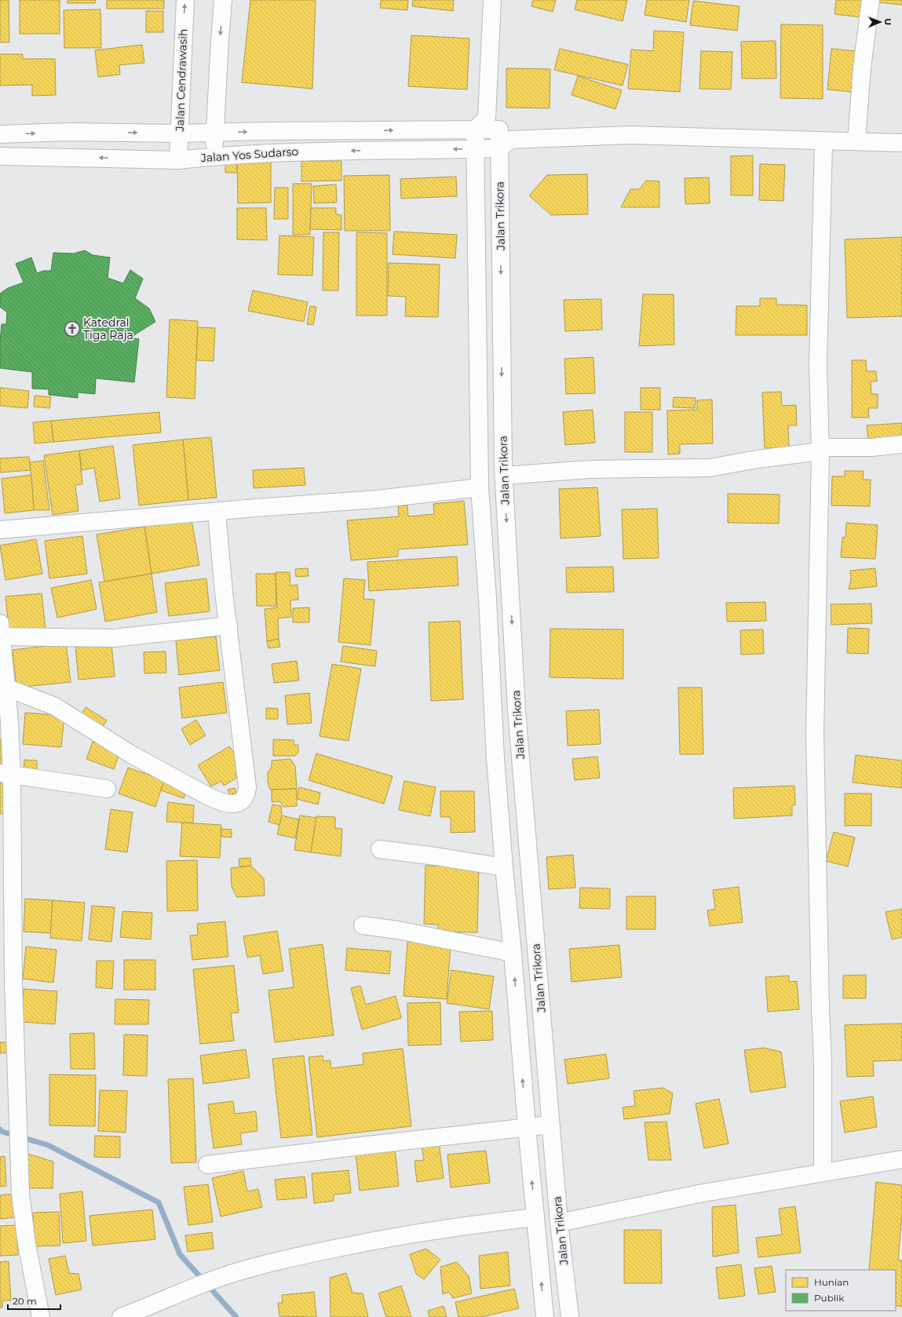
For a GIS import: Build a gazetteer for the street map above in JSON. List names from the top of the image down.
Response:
{
  "streets": {
    "main road": ["Jalan Cendrawasih", "Jalan Yos Sudarso", "Jalan Trikora"]
  },
  "crossings": [
    ["Jalan Cendrawasih", "Jalan Yos Sudarso"],
    ["Jalan Yos Sudarso", "Jalan Trikora"]
  ],
  "places": {
    "church": ["Katedral Tiga Raja"]
  },
  "legend": ["Hunian", "Publik"],
  "scale_bar": "20 m",
  "north": "right"
}
